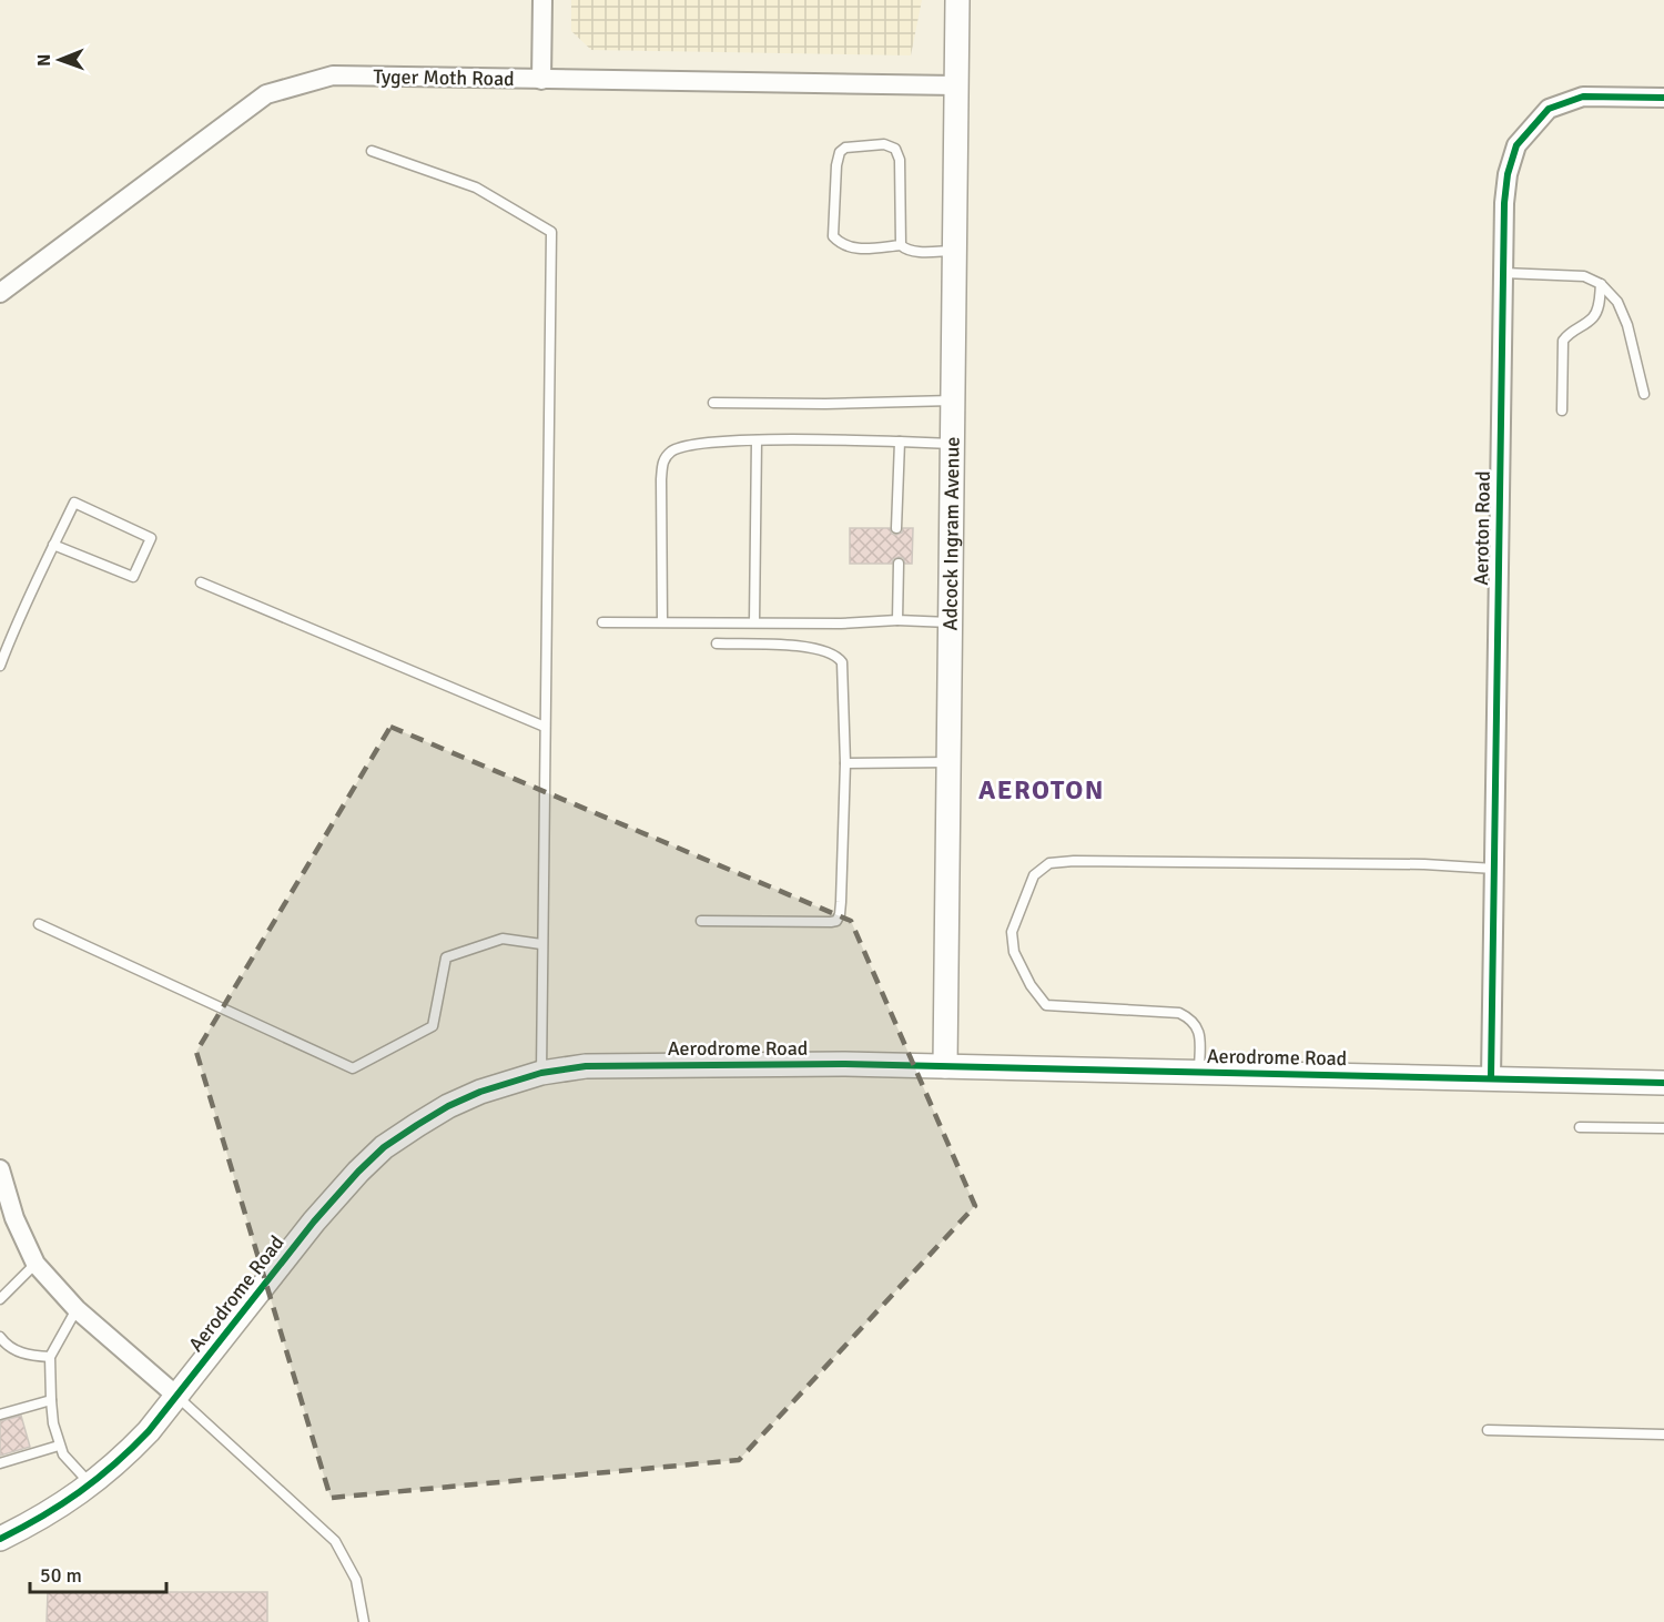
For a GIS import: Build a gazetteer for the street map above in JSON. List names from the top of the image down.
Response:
{
  "streets": {
    "street": [
      "Tyger Moth Road",
      "Aeroton Road",
      "Adcock Ingram Avenue",
      "Aerodrome Road"
    ]
  },
  "crossings": [
    ["Tyger Moth Road", "Adcock Ingram Avenue"],
    ["Aeroton Road", "Aerodrome Road"],
    ["Adcock Ingram Avenue", "Aerodrome Road"]
  ],
  "districts": ["AEROTON"],
  "scale_bar": "50 m",
  "north": "left"
}
